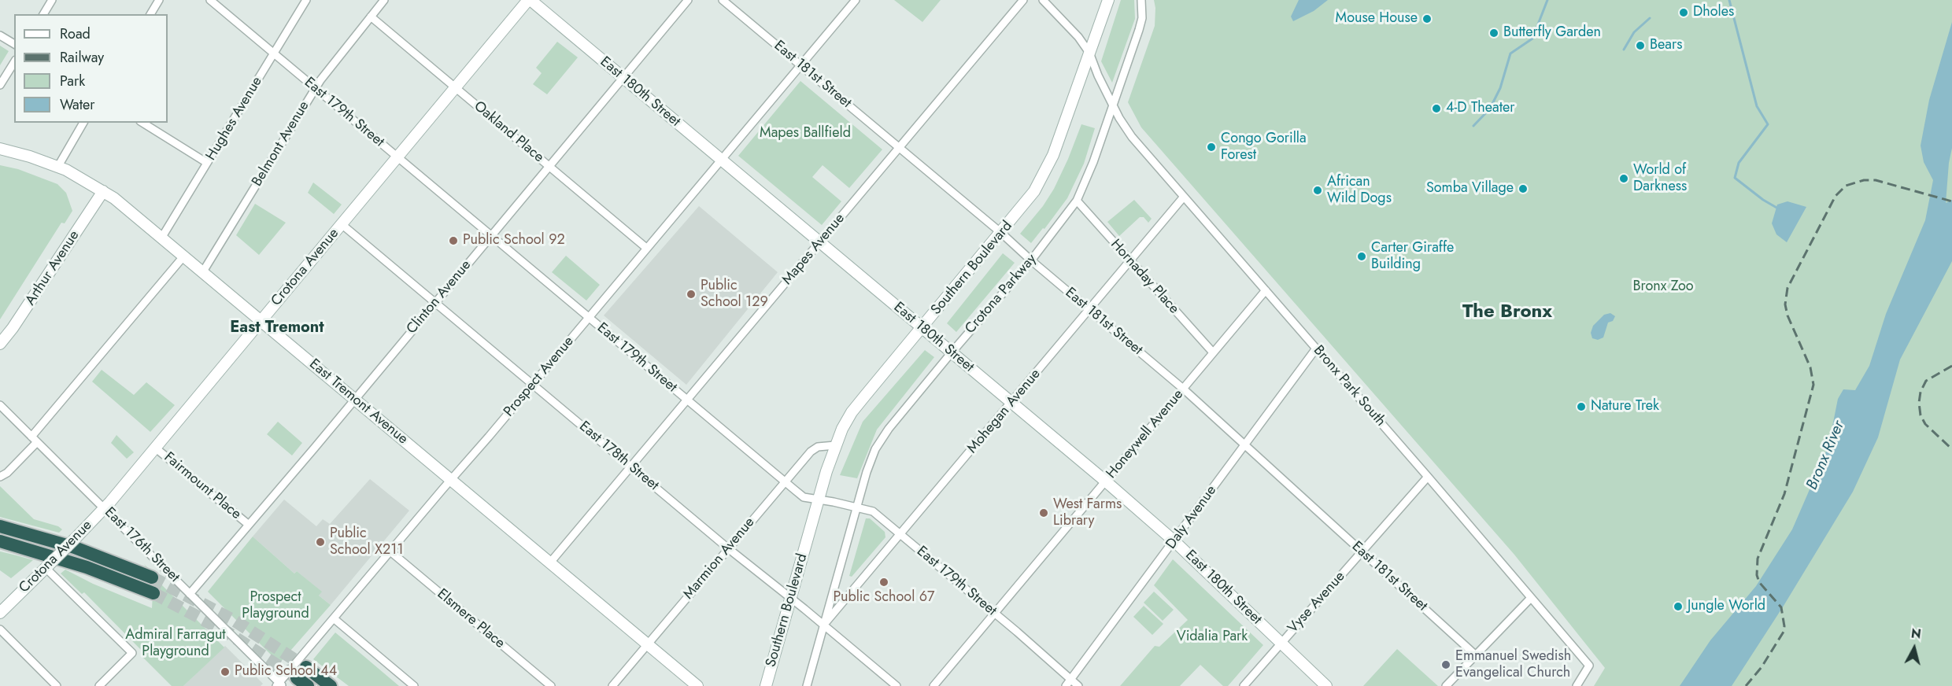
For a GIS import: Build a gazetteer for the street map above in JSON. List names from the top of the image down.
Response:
{
  "streets": {
    "main road": [
      "East 180th Street",
      "Crotona Avenue",
      "Arthur Avenue",
      "Southern Boulevard",
      "East Tremont Avenue"
    ],
    "street": [
      "East 181st Street",
      "East 179th Street",
      "Hughes Avenue",
      "Oakland Place",
      "Belmont Avenue",
      "Mapes Avenue",
      "Hornaday Place",
      "Crotona Parkway",
      "Clinton Avenue",
      "Prospect Avenue",
      "Bronx Park South",
      "Mohegan Avenue",
      "Honeywell Avenue",
      "East 178th Street",
      "Fairmount Place",
      "Daly Avenue",
      "East 176th Street",
      "Marmion Avenue",
      "Vyse Avenue",
      "Elsmere Place"
    ]
  },
  "crossings": [
    ["East 181st Street", "Mapes Avenue"],
    ["East 181st Street", "Southern Boulevard"],
    ["East 181st Street", "Crotona Parkway"],
    ["East 181st Street", "Prospect Avenue"],
    ["East 181st Street", "Mohegan Avenue"],
    ["East 181st Street", "Honeywell Avenue"],
    ["East 181st Street", "Daly Avenue"],
    ["East 181st Street", "Vyse Avenue"],
    ["East 180th Street", "Mapes Avenue"],
    ["East 180th Street", "Crotona Avenue"],
    ["East 180th Street", "Southern Boulevard"],
    ["East 180th Street", "Crotona Parkway"],
    ["East 180th Street", "Clinton Avenue"],
    ["East 180th Street", "Prospect Avenue"],
    ["East 180th Street", "Mohegan Avenue"],
    ["East 180th Street", "Honeywell Avenue"],
    ["East 180th Street", "Daly Avenue"],
    ["East 180th Street", "Vyse Avenue"],
    ["East 179th Street", "Hughes Avenue"],
    ["East 179th Street", "Belmont Avenue"],
    ["East 179th Street", "Mapes Avenue"],
    ["East 179th Street", "Crotona Avenue"],
    ["East 179th Street", "Southern Boulevard"],
    ["East 179th Street", "Crotona Parkway"],
    ["East 179th Street", "Clinton Avenue"],
    ["East 179th Street", "Prospect Avenue"],
    ["East 179th Street", "Mohegan Avenue"],
    ["East 179th Street", "Honeywell Avenue"],
    ["East 179th Street", "Daly Avenue"],
    ["East 179th Street", "Marmion Avenue"],
    ["Hughes Avenue", "East Tremont Avenue"],
    ["Oakland Place", "Belmont Avenue"],
    ["Oakland Place", "Crotona Avenue"],
    ["Oakland Place", "Clinton Avenue"],
    ["Oakland Place", "Prospect Avenue"],
    ["Belmont Avenue", "East Tremont Avenue"],
    ["Mapes Avenue", "East Tremont Avenue"],
    ["Mapes Avenue", "East 178th Street"],
    ["Crotona Avenue", "East Tremont Avenue"],
    ["Crotona Avenue", "East 178th Street"],
    ["Crotona Avenue", "Fairmount Place"],
    ["Crotona Avenue", "East 176th Street"],
    ["Arthur Avenue", "East Tremont Avenue"],
    ["Southern Boulevard", "Bronx Park South"],
    ["Southern Boulevard", "East 178th Street"],
    ["Southern Boulevard", "Marmion Avenue"],
    ["Hornaday Place", "Crotona Parkway"],
    ["Hornaday Place", "Mohegan Avenue"],
    ["Hornaday Place", "Honeywell Avenue"],
    ["Crotona Parkway", "Bronx Park South"],
    ["Crotona Parkway", "Mohegan Avenue"],
    ["Crotona Parkway", "East 178th Street"],
    ["Clinton Avenue", "East Tremont Avenue"],
    ["Clinton Avenue", "East 178th Street"],
    ["Clinton Avenue", "Fairmount Place"],
    ["Clinton Avenue", "East 176th Street"],
    ["Prospect Avenue", "East Tremont Avenue"],
    ["Prospect Avenue", "East 178th Street"],
    ["Prospect Avenue", "East 176th Street"],
    ["Prospect Avenue", "Elsmere Place"],
    ["Bronx Park South", "Mohegan Avenue"],
    ["Bronx Park South", "Honeywell Avenue"],
    ["Bronx Park South", "Daly Avenue"],
    ["Bronx Park South", "Vyse Avenue"],
    ["East Tremont Avenue", "Marmion Avenue"],
    ["Mohegan Avenue", "East 178th Street"],
    ["East 178th Street", "Marmion Avenue"]
  ],
  "districts": ["The Bronx", "East Tremont"],
  "water": ["Bronx River"],
  "parks": [
    "Mapes Ballfield",
    "Bronx Zoo",
    "Prospect Playground",
    "Admiral Farragut Playground",
    "Vidalia Park"
  ],
  "places": [
    "Dholes",
    "Mouse House",
    "Butterfly Garden",
    "Bears",
    "4-D Theater",
    "Congo Gorilla Forest",
    "World of Darkness",
    "Somba Village",
    "African Wild Dogs",
    "Public School 92",
    "Carter Giraffe Building",
    "Public School 129",
    "Nature Trek",
    "West Farms Library",
    "Public School X211",
    "Public School 67",
    "Jungle World",
    "Emmanuel Swedish Evangelical Church",
    "Public School 44"
  ],
  "legend": [
    "Road",
    "Railway",
    "Park",
    "Water"
  ],
  "north": "top"
}
